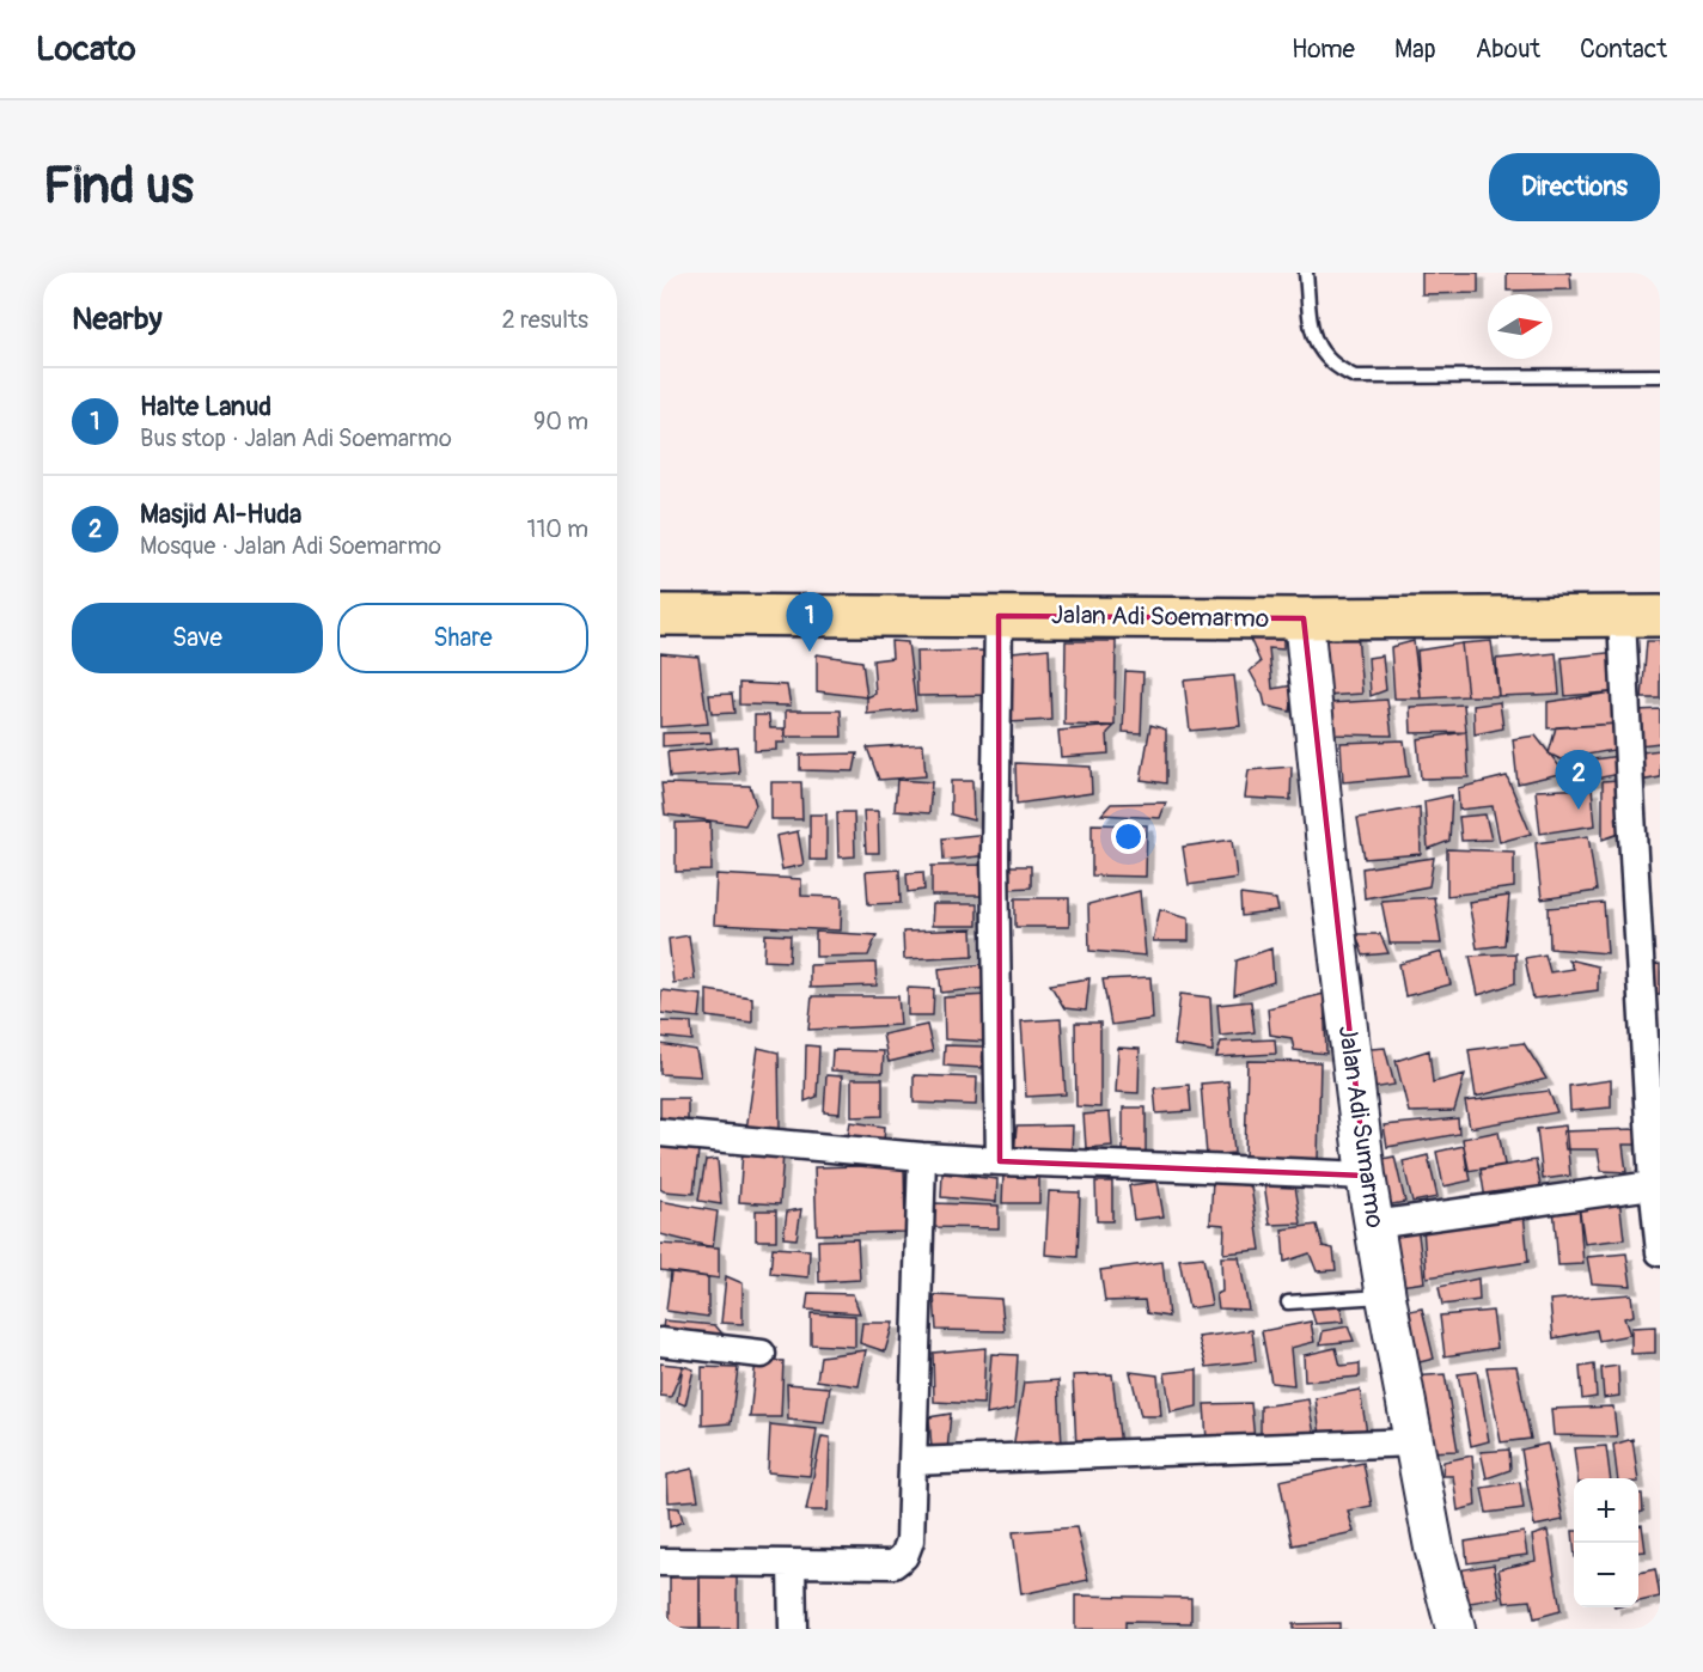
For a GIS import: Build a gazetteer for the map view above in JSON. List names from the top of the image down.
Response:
{
  "streets": {
    "highway": ["Jalan Adi Soemarmo"],
    "main road": ["Jalan Adi Sumarmo"]
  },
  "crossings": [
    ["Jalan Adi Soemarmo", "Jalan Adi Sumarmo"]
  ],
  "north": "right",
  "page": {
    "header": "Locato",
    "nav": [
      "Home",
      "Map",
      "About",
      "Contact"
    ],
    "buttons": [
      "Directions",
      ["Save", "Share"]
    ],
    "title": "Find us",
    "heading": ["Nearby", "2 results"],
    "list": [
      {
        "mark": "1",
        "name": "Halte Lanud",
        "note": "Bus stop · Jalan Adi Soemarmo",
        "value": "90 m"
      },
      {
        "mark": "2",
        "name": "Masjid Al-Huda",
        "note": "Mosque · Jalan Adi Soemarmo",
        "value": "110 m"
      }
    ],
    "pins": ["1", "2"],
    "map_buttons": ["+", "−"]
  }
}
